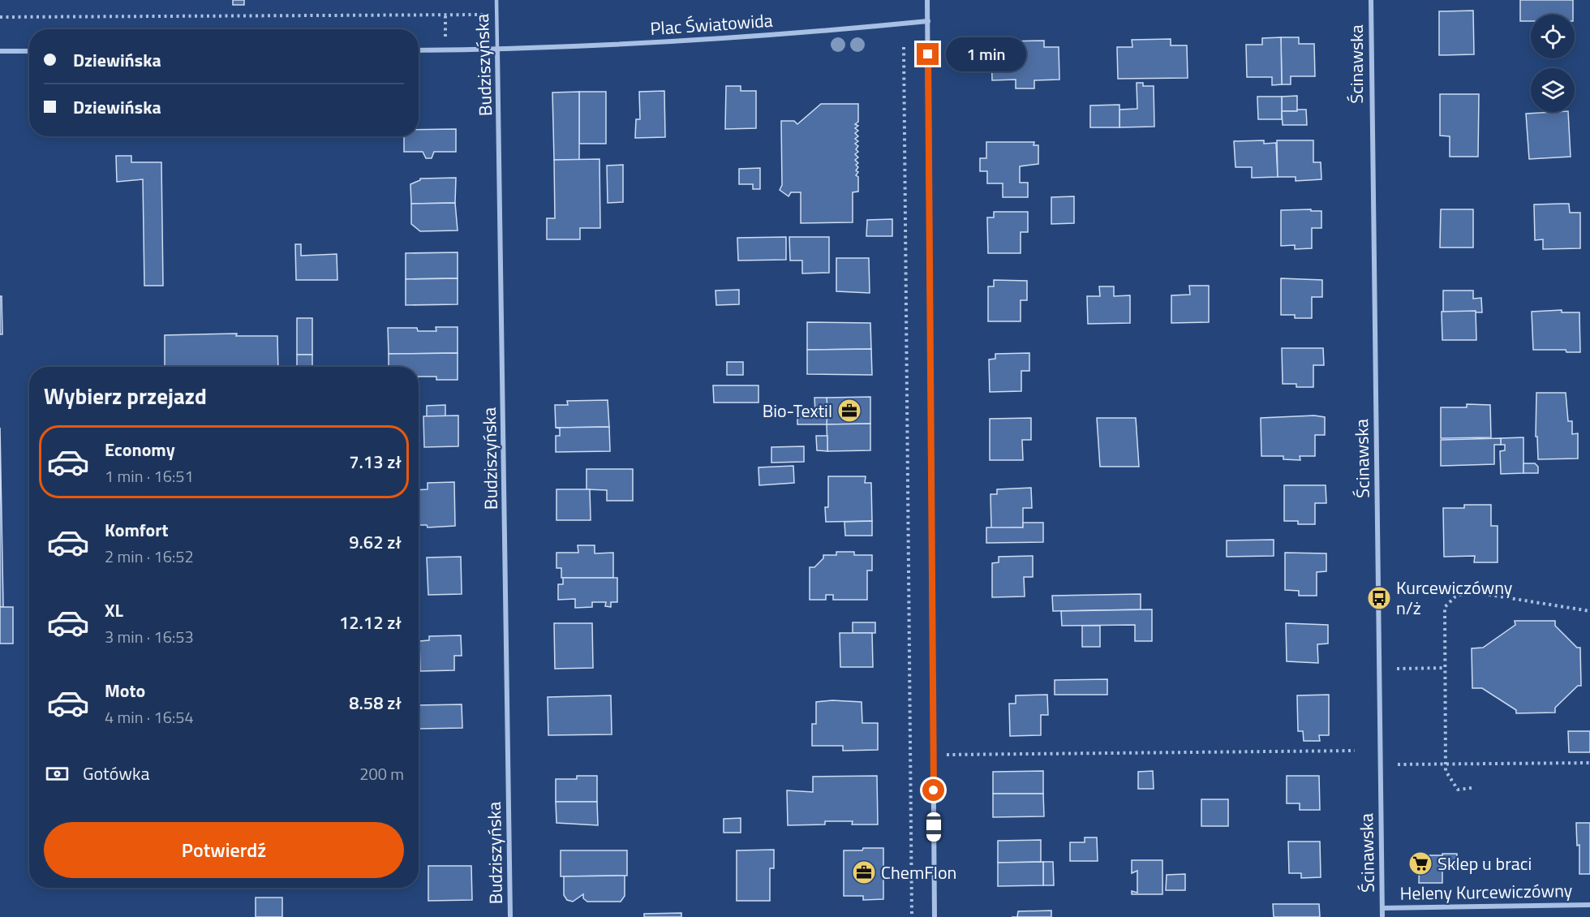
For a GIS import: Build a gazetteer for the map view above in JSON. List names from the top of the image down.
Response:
{
  "streets": {
    "street": [
      "Plac Światowida",
      "Ścinawska",
      "Budziszyńska",
      "Heleny Kurcewiczówny"
    ]
  },
  "crossings": [
    ["Plac Światowida", "Budziszyńska"],
    ["Ścinawska", "Heleny Kurcewiczówny"]
  ],
  "places": {
    "office": ["Bio-Textil", "ChemFlon"],
    "bus stop": ["Kurcewiczówny n/ż"],
    "supermarket": ["Sklep u braci"]
  },
  "page": {
    "banner": ["Dziewińska", "Dziewińska"],
    "bubble": "1 min",
    "heading": "Wybierz przejazd",
    "list": [
      {
        "name": "Economy",
        "note": "1 min · 16:51",
        "value": "7.13 zł"
      },
      {
        "name": "Komfort",
        "note": "2 min · 16:52",
        "value": "9.62 zł"
      },
      {
        "name": "XL",
        "note": "3 min · 16:53",
        "value": "12.12 zł"
      },
      {
        "name": "Moto",
        "note": "4 min · 16:54",
        "value": "8.58 zł"
      }
    ],
    "pay": ["Gotówka", "200 m"],
    "buttons": "Potwierdź"
  }
}
